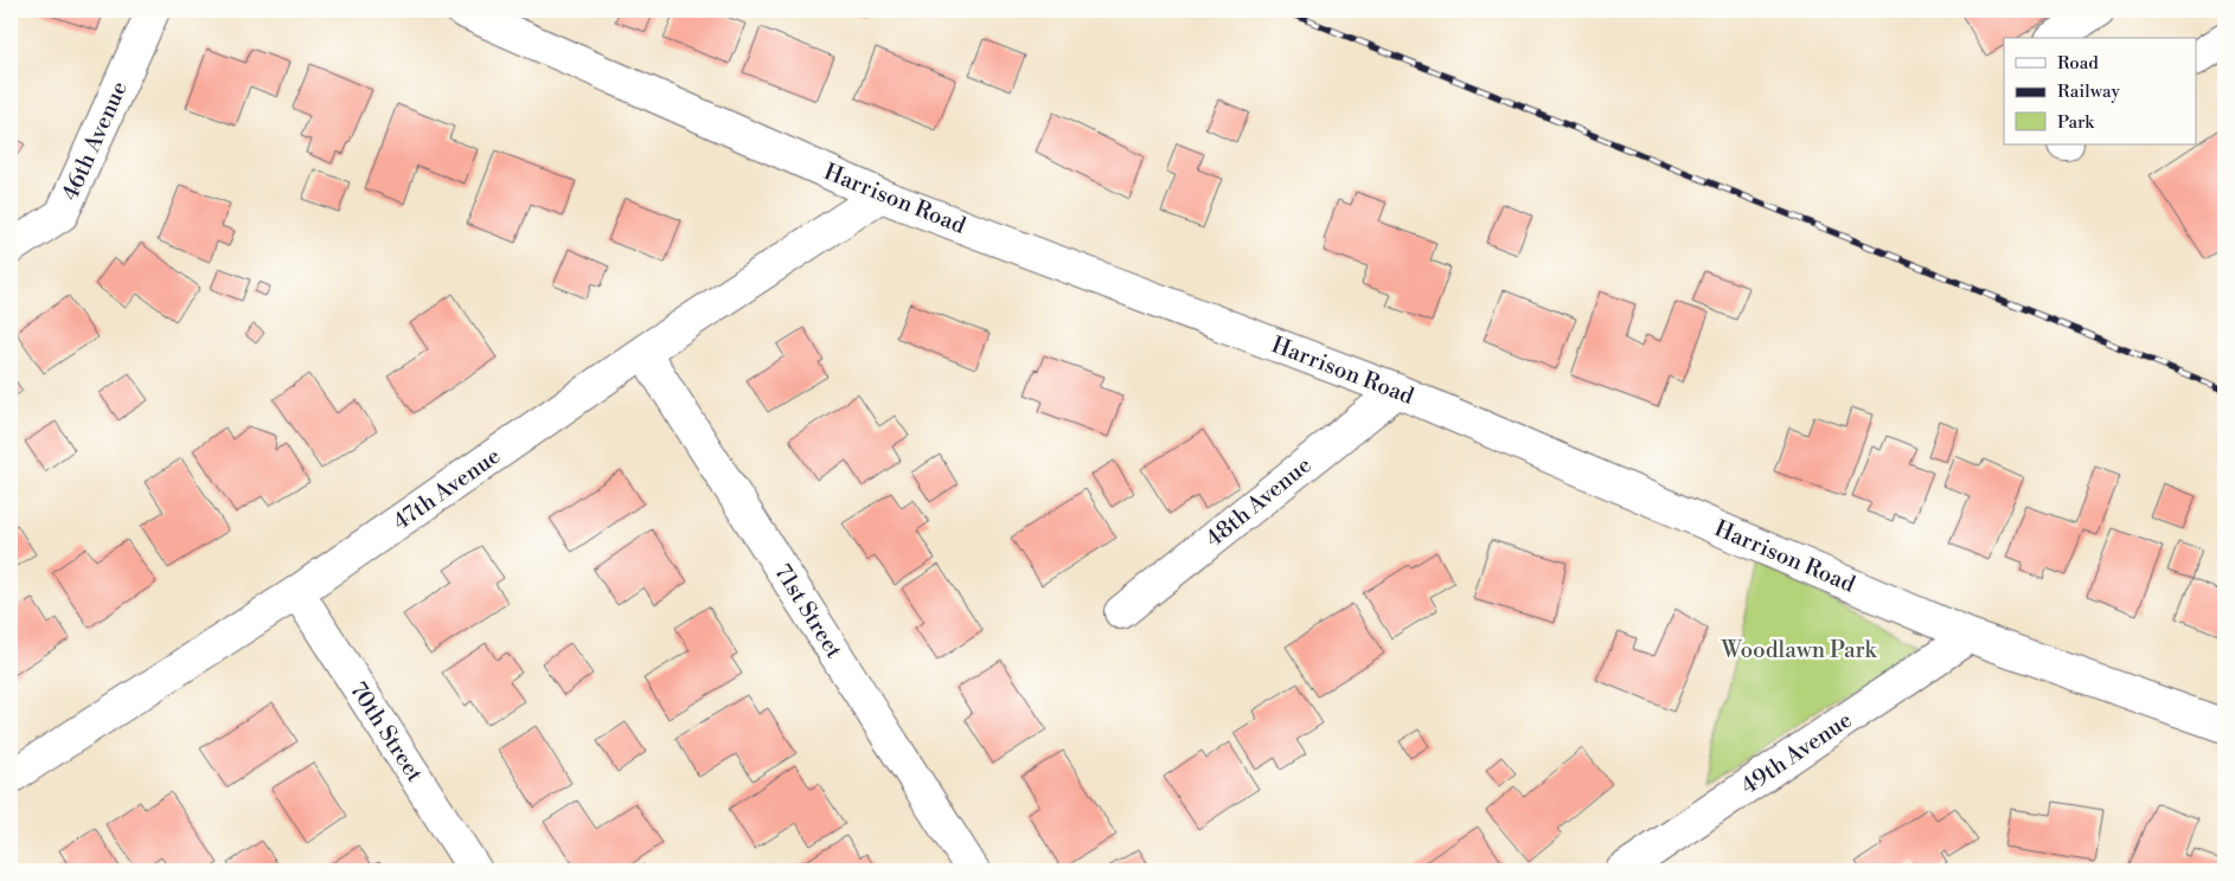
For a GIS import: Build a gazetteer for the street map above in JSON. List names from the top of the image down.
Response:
{
  "streets": {
    "street": [
      "46th Avenue",
      "Harrison Road",
      "47th Avenue",
      "48th Avenue",
      "71st Street",
      "70th Street",
      "49th Avenue"
    ]
  },
  "crossings": [
    ["Harrison Road", "47th Avenue"],
    ["Harrison Road", "48th Avenue"],
    ["Harrison Road", "49th Avenue"],
    ["47th Avenue", "71st Street"],
    ["47th Avenue", "70th Street"]
  ],
  "parks": ["Woodlawn Park"],
  "legend": ["Road", "Railway", "Park"]
}
